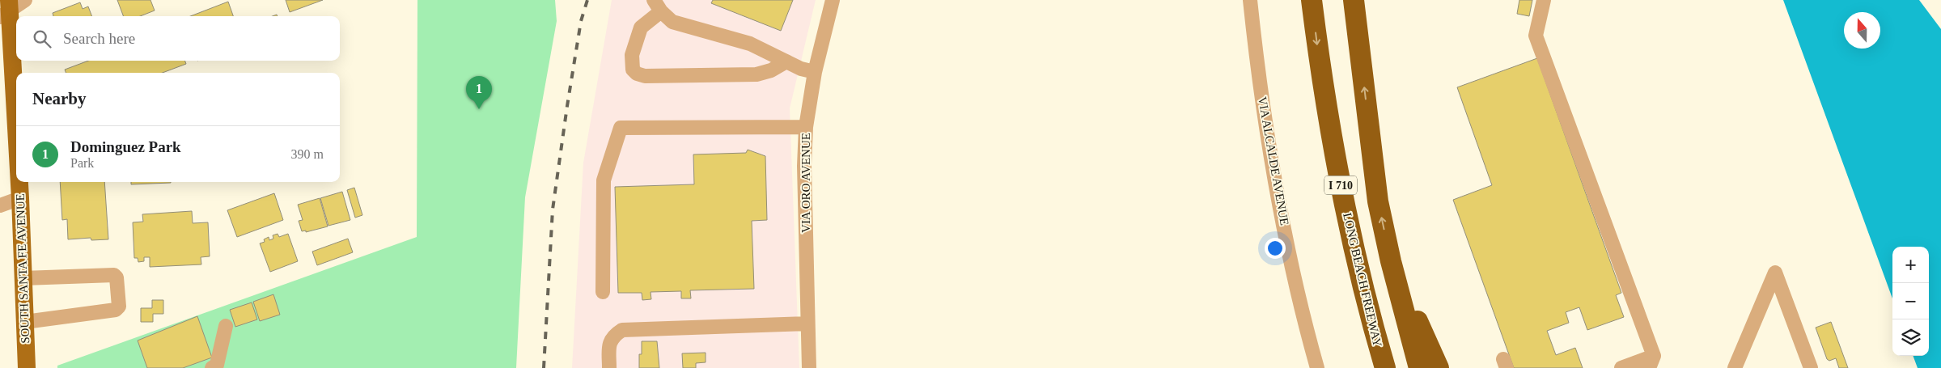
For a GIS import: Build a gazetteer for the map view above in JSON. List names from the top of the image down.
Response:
{
  "streets": {
    "highway": ["I 710", "LONG BEACH FREEWAY"],
    "main road": ["SOUTH SANTA FE AVENUE"],
    "street": ["VIA ALCALDE AVENUE", "VIA ORO AVENUE"]
  },
  "north": "top",
  "page": {
    "search": "Search here",
    "heading": "Nearby",
    "pins": "1",
    "list": [
      {
        "mark": "1",
        "name": "Dominguez Park",
        "note": "Park",
        "value": "390 m"
      }
    ],
    "map_buttons": ["+", "−"]
  }
}
